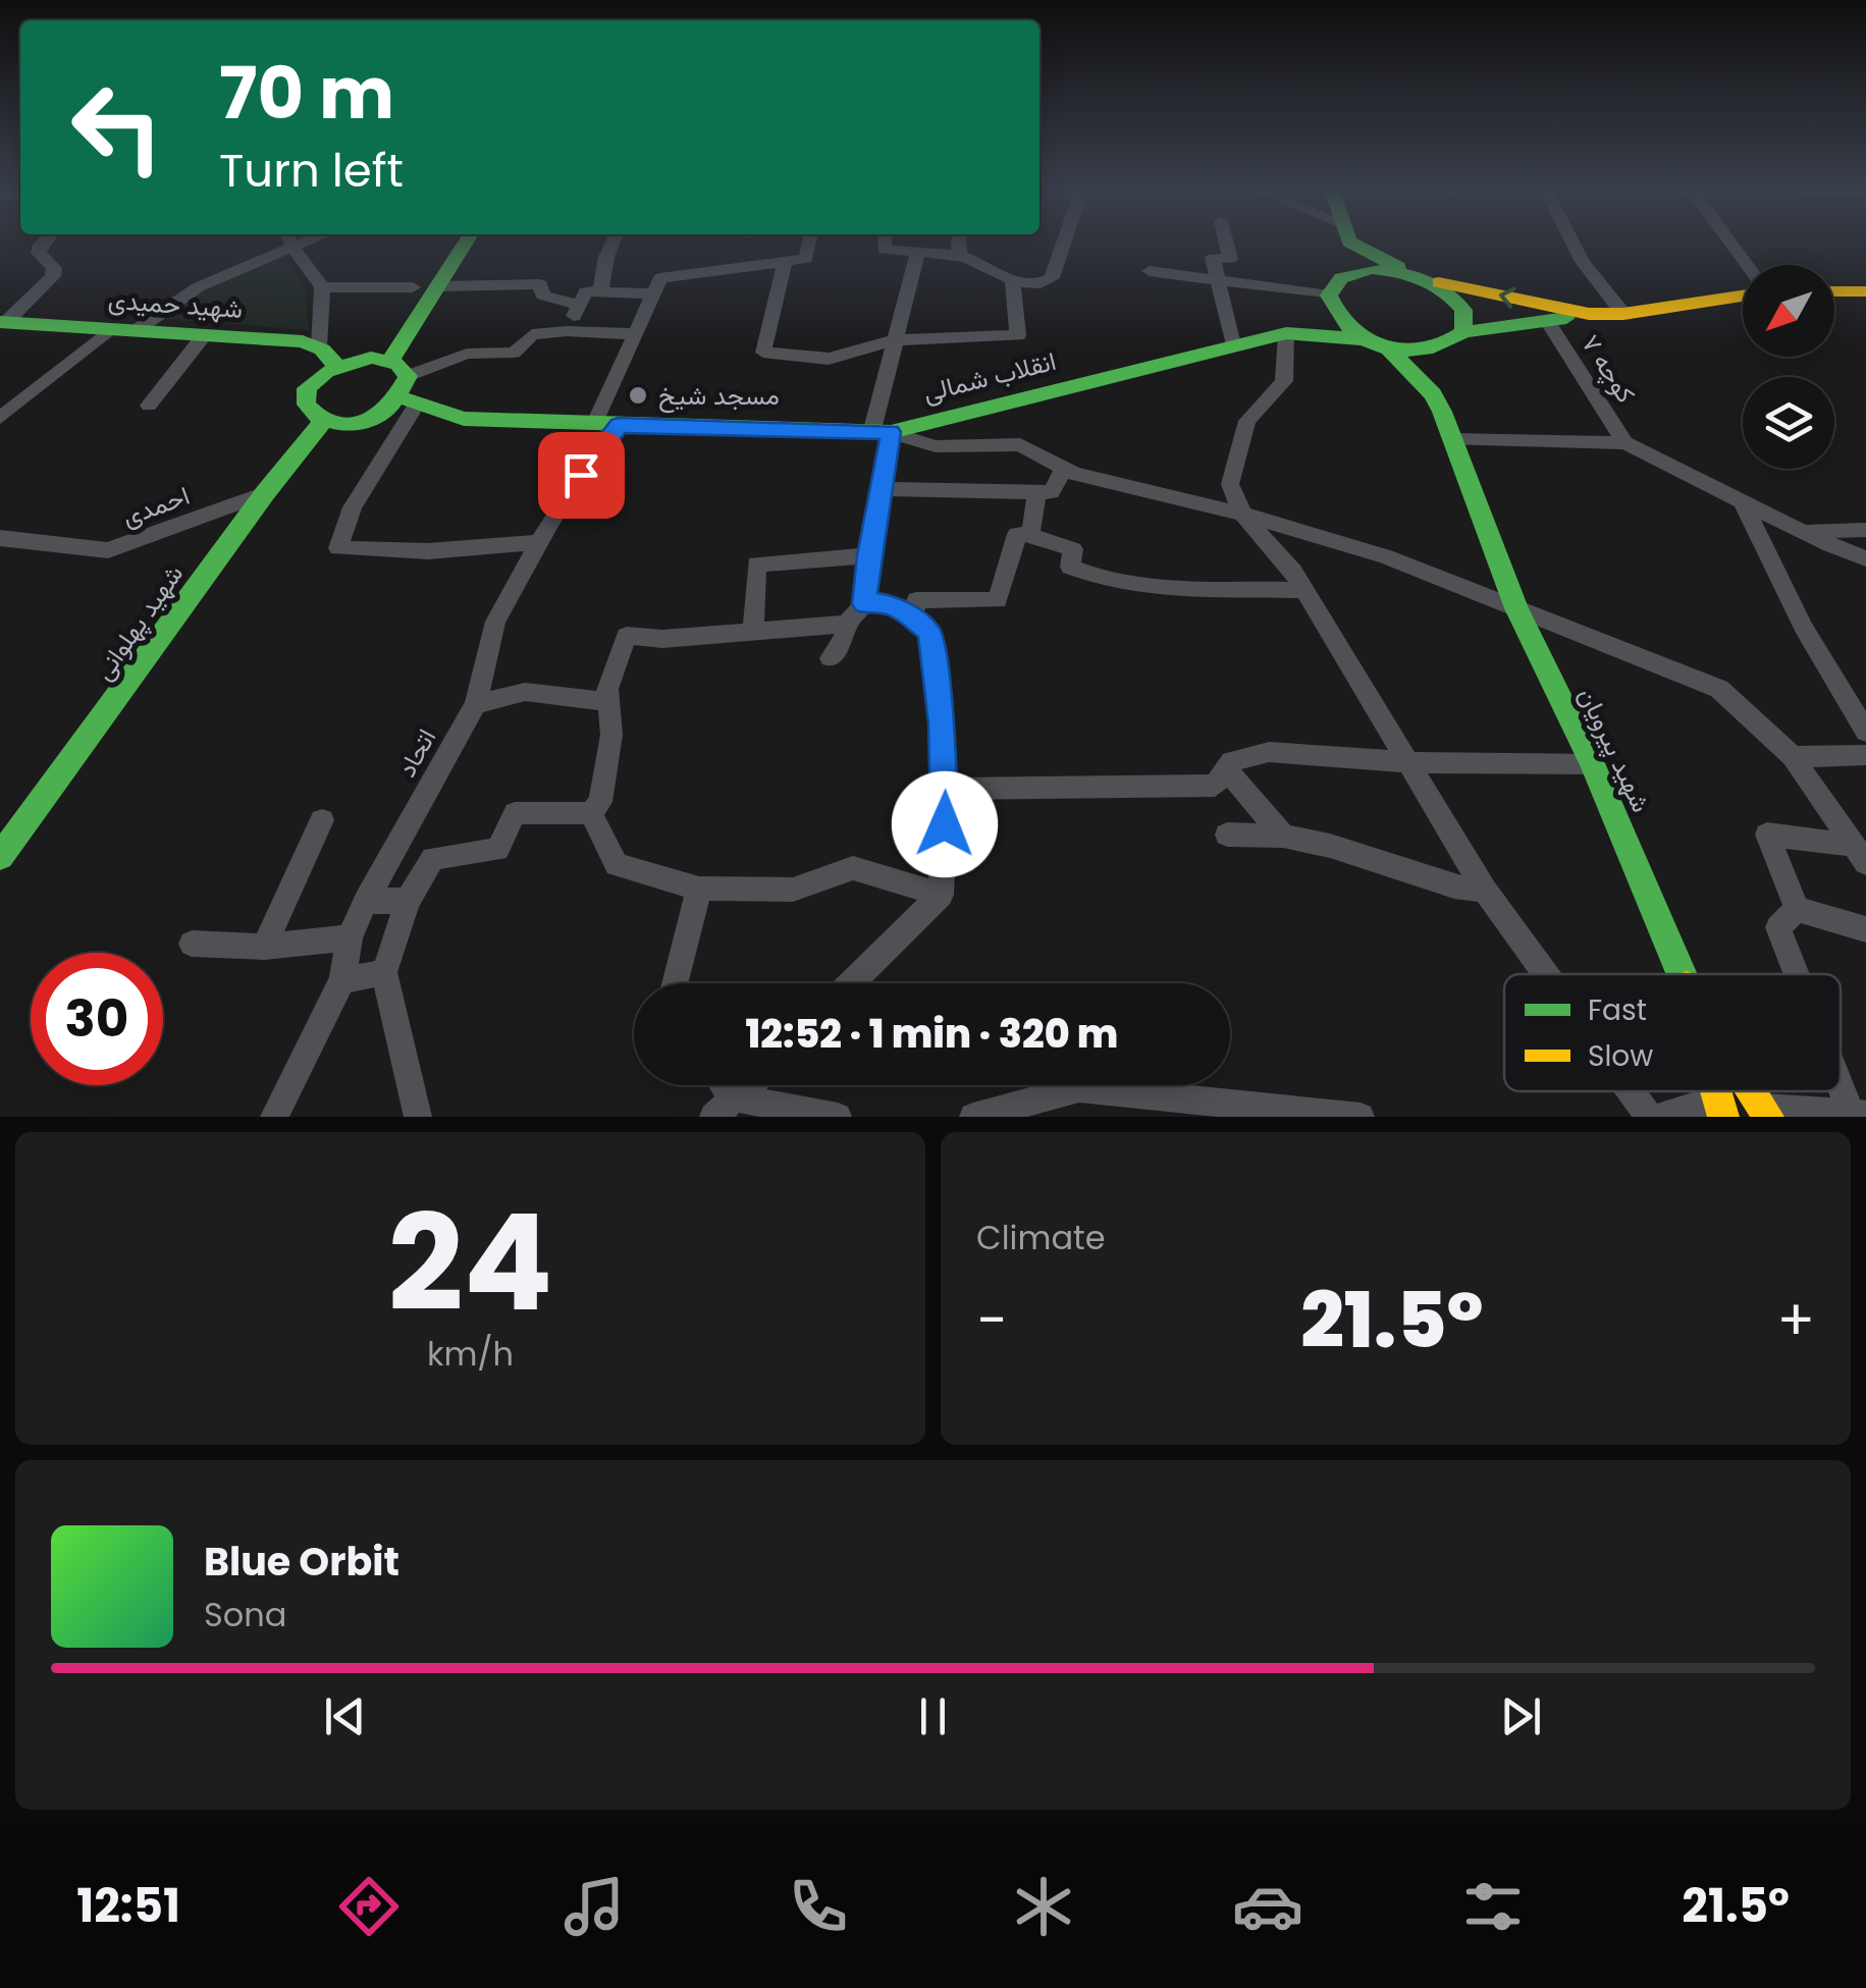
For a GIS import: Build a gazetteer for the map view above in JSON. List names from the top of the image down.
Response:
{
  "streets": {
    "main road": [
      "شهید حمیدی",
      "انقلاب شمالی",
      "شهید پهلوانی",
      "شهید پیرویان"
    ],
    "street": ["کوچه ۷", "احمدی", "اتحاد"]
  },
  "crossings": [
    ["انقلاب شمالی", "اتحاد"],
    ["احمدی", "شهید پهلوانی"]
  ],
  "places": ["مسجد شیخ"],
  "legend": ["Fast", "Slow"],
  "north": "bottom left",
  "page": {
    "turn": ["70 m", "Turn left"],
    "limit": "30",
    "trip": "12:52 · 1 min · 320 m",
    "tile": [
      ["24", "km/h"],
      "Climate"
    ],
    "heat": ["−", "21.5°", "+"],
    "song": ["Blue Orbit", "Sona"],
    "tabs": ["12:51", "21.5°"]
  }
}
